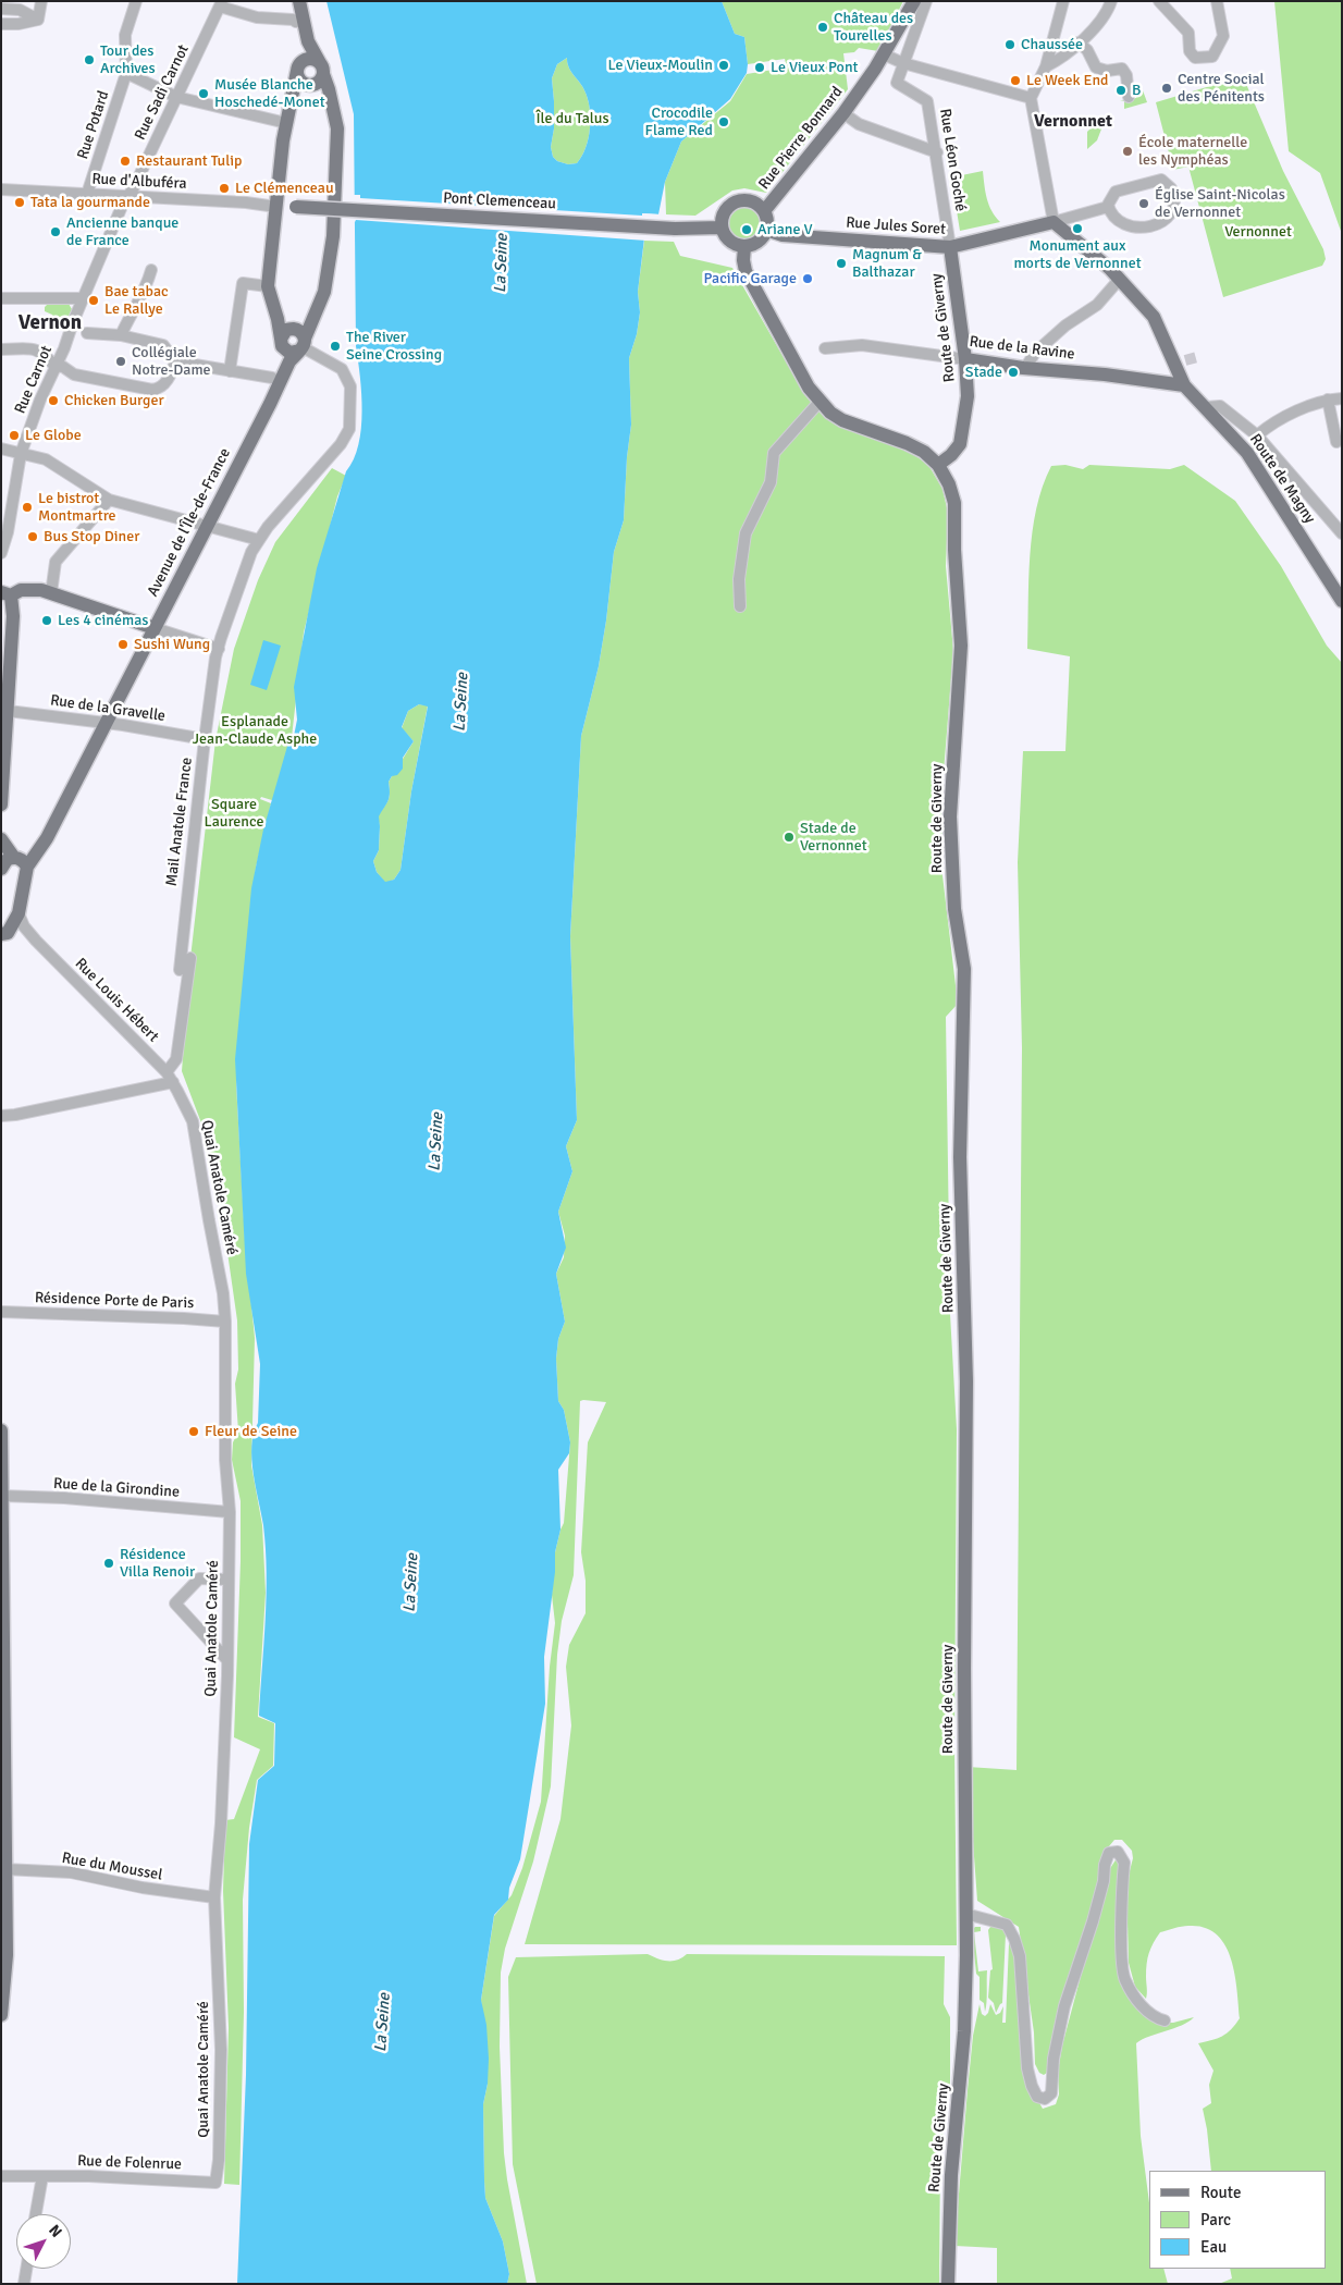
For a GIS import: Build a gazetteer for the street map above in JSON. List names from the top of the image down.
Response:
{
  "streets": {
    "main road": [
      "Rue Pierre Bonnard",
      "Pont Clemenceau",
      "Rue Jules Soret",
      "Route de Giverny",
      "Rue de la Ravine",
      "Route de Magny",
      "Avenue de l'Île-de-France"
    ],
    "street": [
      "Rue Sadi Carnot",
      "Rue Potard",
      "Rue Léon Goché",
      "Rue d'Albuféra",
      "Rue Carnot",
      "Rue de la Gravelle",
      "Mail Anatole France",
      "Rue Louis Hébert",
      "Quai Anatole Caméré",
      "Résidence Porte de Paris",
      "Rue de la Girondine",
      "Rue du Moussel",
      "Rue de Folenrue"
    ]
  },
  "crossings": [
    ["Rue Sadi Carnot", "Rue d'Albuféra"],
    ["Rue Sadi Carnot", "Rue Carnot"],
    ["Rue Potard", "Rue d'Albuféra"],
    ["Rue Pierre Bonnard", "Pont Clemenceau"],
    ["Rue Pierre Bonnard", "Rue Jules Soret"],
    ["Rue Léon Goché", "Rue Jules Soret"],
    ["Rue Léon Goché", "Route de Giverny"],
    ["Rue d'Albuféra", "Pont Clemenceau"],
    ["Rue d'Albuféra", "Rue Carnot"],
    ["Pont Clemenceau", "Rue Jules Soret"],
    ["Rue Jules Soret", "Route de Giverny"],
    ["Rue Jules Soret", "Route de Magny"],
    ["Route de Giverny", "Rue de la Ravine"],
    ["Rue de la Ravine", "Route de Magny"],
    ["Avenue de l'Île-de-France", "Rue de la Gravelle"],
    ["Avenue de l'Île-de-France", "Mail Anatole France"],
    ["Avenue de l'Île-de-France", "Rue Louis Hébert"],
    ["Rue de la Gravelle", "Mail Anatole France"],
    ["Mail Anatole France", "Rue Louis Hébert"],
    ["Mail Anatole France", "Quai Anatole Caméré"],
    ["Rue Louis Hébert", "Quai Anatole Caméré"],
    ["Quai Anatole Caméré", "Résidence Porte de Paris"],
    ["Quai Anatole Caméré", "Rue de la Girondine"],
    ["Quai Anatole Caméré", "Rue du Moussel"],
    ["Quai Anatole Caméré", "Rue de Folenrue"]
  ],
  "districts": ["Vernonnet", "Vernon"],
  "water": ["La Seine"],
  "parks": [
    "Île du Talus",
    "Vernonnet",
    "Esplanade Jean-Claude Asphe",
    "Square Laurence"
  ],
  "places": [
    "Château des Tourelles",
    "Chaussée",
    "Tour des Archives",
    "Le Vieux-Moulin",
    "Le Vieux Pont",
    "Le Week End",
    "Centre Social des Pénitents",
    "B",
    "Musée Blanche Hoschedé-Monet",
    "Crocodile Flame Red",
    "École maternelle les Nymphéas",
    "Restaurant Tulip",
    "Le Clémenceau",
    "Tata la gourmande",
    "Église Saint-Nicolas de Vernonnet",
    "Monument aux morts de Vernonnet",
    "Ariane V",
    "Ancienne banque de France",
    "Magnum & Balthazar",
    "Pacific Garage",
    "Bae tabac Le Rallye",
    "The River Seine Crossing",
    "Collégiale Notre-Dame",
    "Stade",
    "Chicken Burger",
    "Le Globe",
    "Le bistrot Montmartre",
    "Bus Stop Diner",
    "Les 4 cinémas",
    "Sushi Wung",
    "Stade de Vernonnet",
    "Fleur de Seine",
    "Résidence Villa Renoir"
  ],
  "legend": ["Route", "Parc", "Eau"],
  "north": "top right"
}
